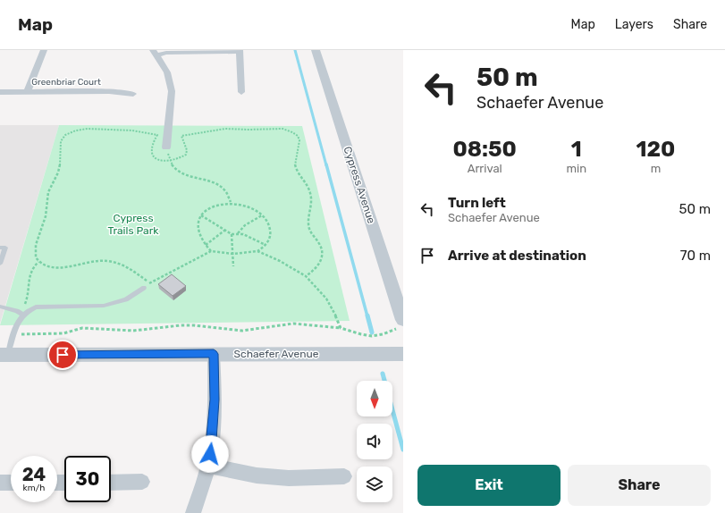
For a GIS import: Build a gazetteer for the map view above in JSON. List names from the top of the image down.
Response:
{
  "streets": {
    "street": ["Greenbriar Court", "Cypress Avenue", "Schaefer Avenue"]
  },
  "parks": ["Cypress Trails Park"],
  "north": "bottom",
  "page": {
    "header": "Map",
    "nav": ["Map", "Layers", "Share"],
    "turn": ["50 m", "Schaefer Avenue"],
    "eta": [
      "08:50",
      "Arrival",
      "1",
      "min",
      "120",
      "m"
    ],
    "list": [
      {
        "name": "Turn left",
        "note": "Schaefer Avenue",
        "value": "50 m"
      },
      {
        "name": "Arrive at destination",
        "value": "70 m"
      }
    ],
    "speed": "24 km/h",
    "limit": "30",
    "buttons": ["Exit", "Share"]
  }
}
